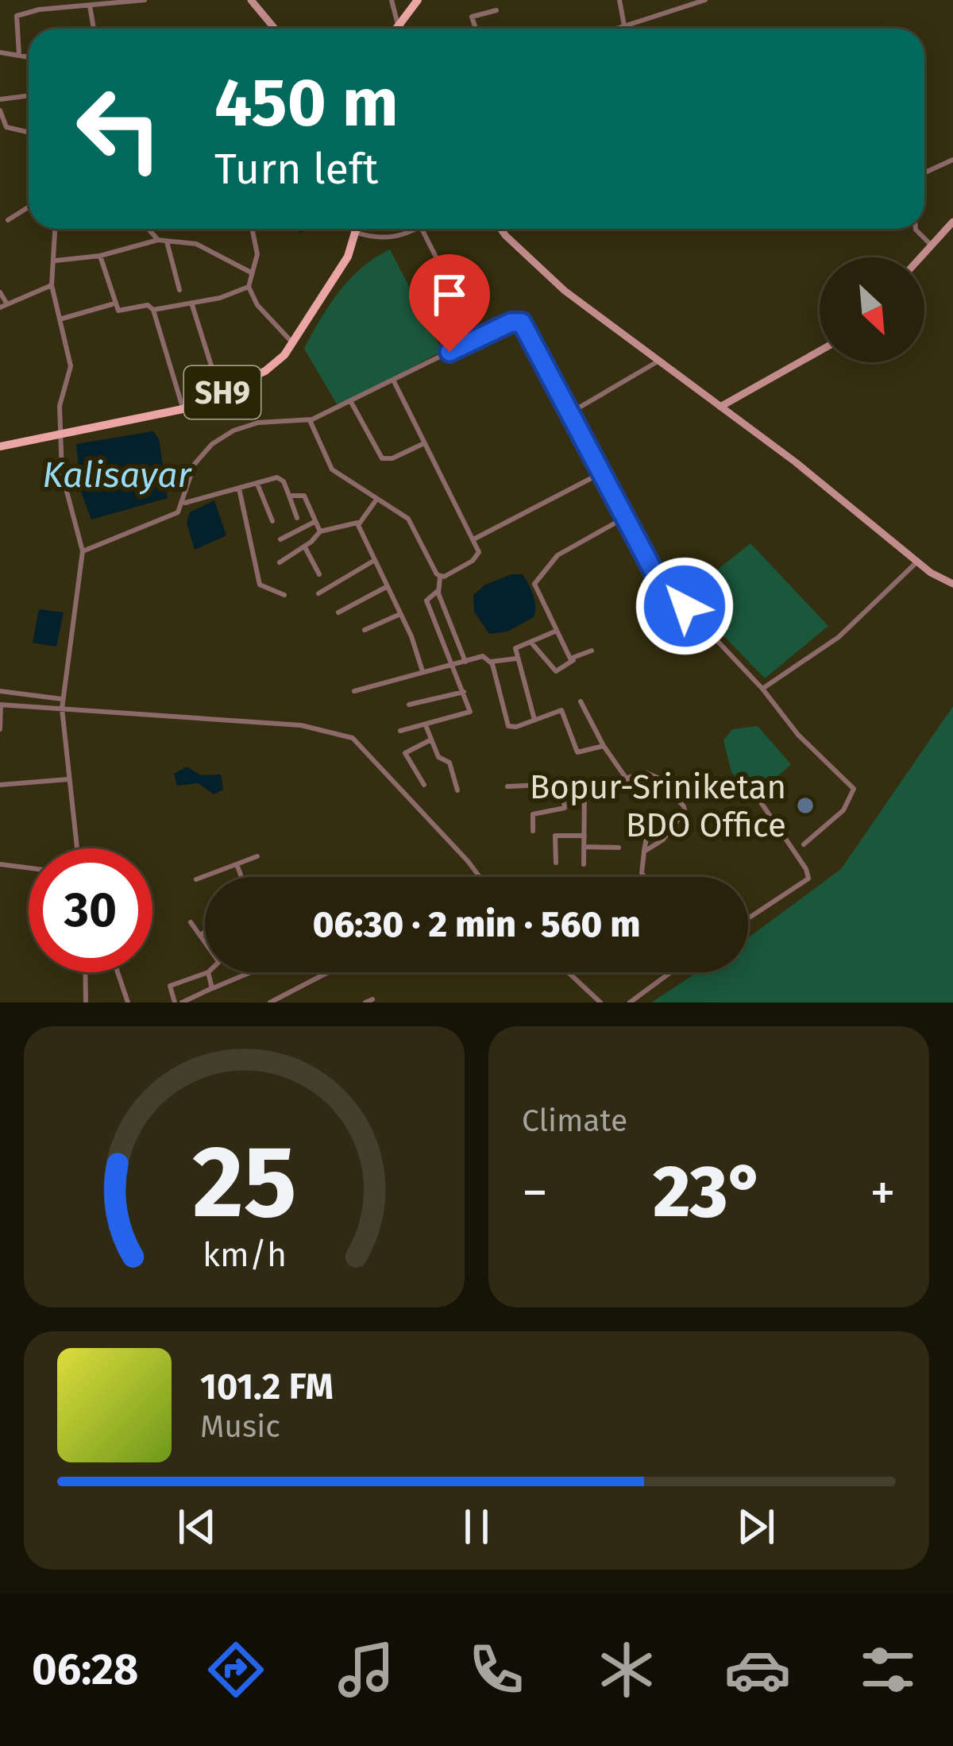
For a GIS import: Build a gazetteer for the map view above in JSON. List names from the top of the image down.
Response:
{
  "streets": {
    "main road": ["SH9"]
  },
  "water": ["Kalisayar"],
  "places": ["Bopur-Sriniketan BDO Office"],
  "north": "bottom right",
  "page": {
    "turn": ["450 m", "Turn left"],
    "limit": "30",
    "trip": "06:30 · 2 min · 560 m",
    "tile": "Climate",
    "heat": ["−", "23°", "+"],
    "song": ["101.2 FM", "Music"],
    "tabs": "06:28",
    "gauge": ["25", "km/h"]
  }
}
